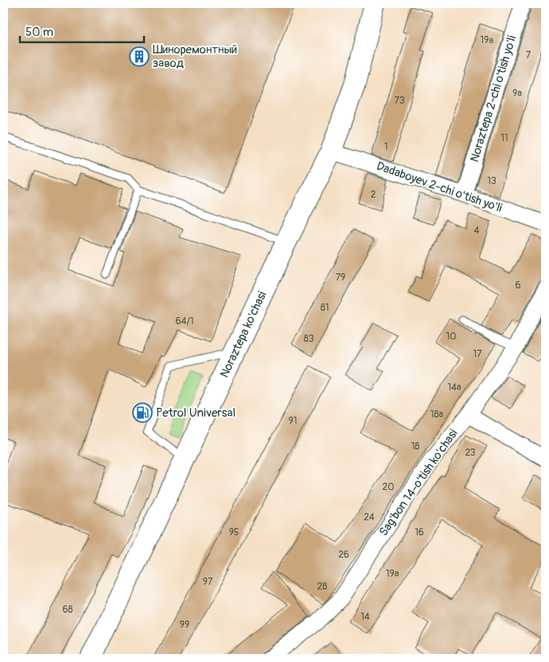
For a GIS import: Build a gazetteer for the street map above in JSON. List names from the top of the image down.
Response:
{
  "streets": {
    "main road": ["Noraztepa ko'chasi"],
    "street": ["Noraztepa 2-chi o'tish yo'li", "Dadaboyev 2-chi o'tish yo'li", "Sag'bon 14-o'tish ko'chasi"]
  },
  "crossings": [
    ["Noraztepa 2-chi o'tish yo'li", "Dadaboyev 2-chi o'tish yo'li"],
    ["Dadaboyev 2-chi o'tish yo'li", "Noraztepa ko'chasi"]
  ],
  "places": {
    "building": ["Шиноремонтный завод"],
    "fuel station": ["Petrol Universal"]
  },
  "house_numbers": [
    "19в",
    "7",
    "9a",
    "73",
    "11",
    "1",
    "13",
    "2",
    "4",
    "79",
    "6",
    "81",
    "64/1",
    "10",
    "83",
    "17",
    "14a",
    "18a",
    "91",
    "18",
    "23",
    "20",
    "24",
    "95",
    "16",
    "26",
    "19a",
    "97",
    "28",
    "68",
    "14",
    "99"
  ],
  "scale_bar": "50 m"
}
